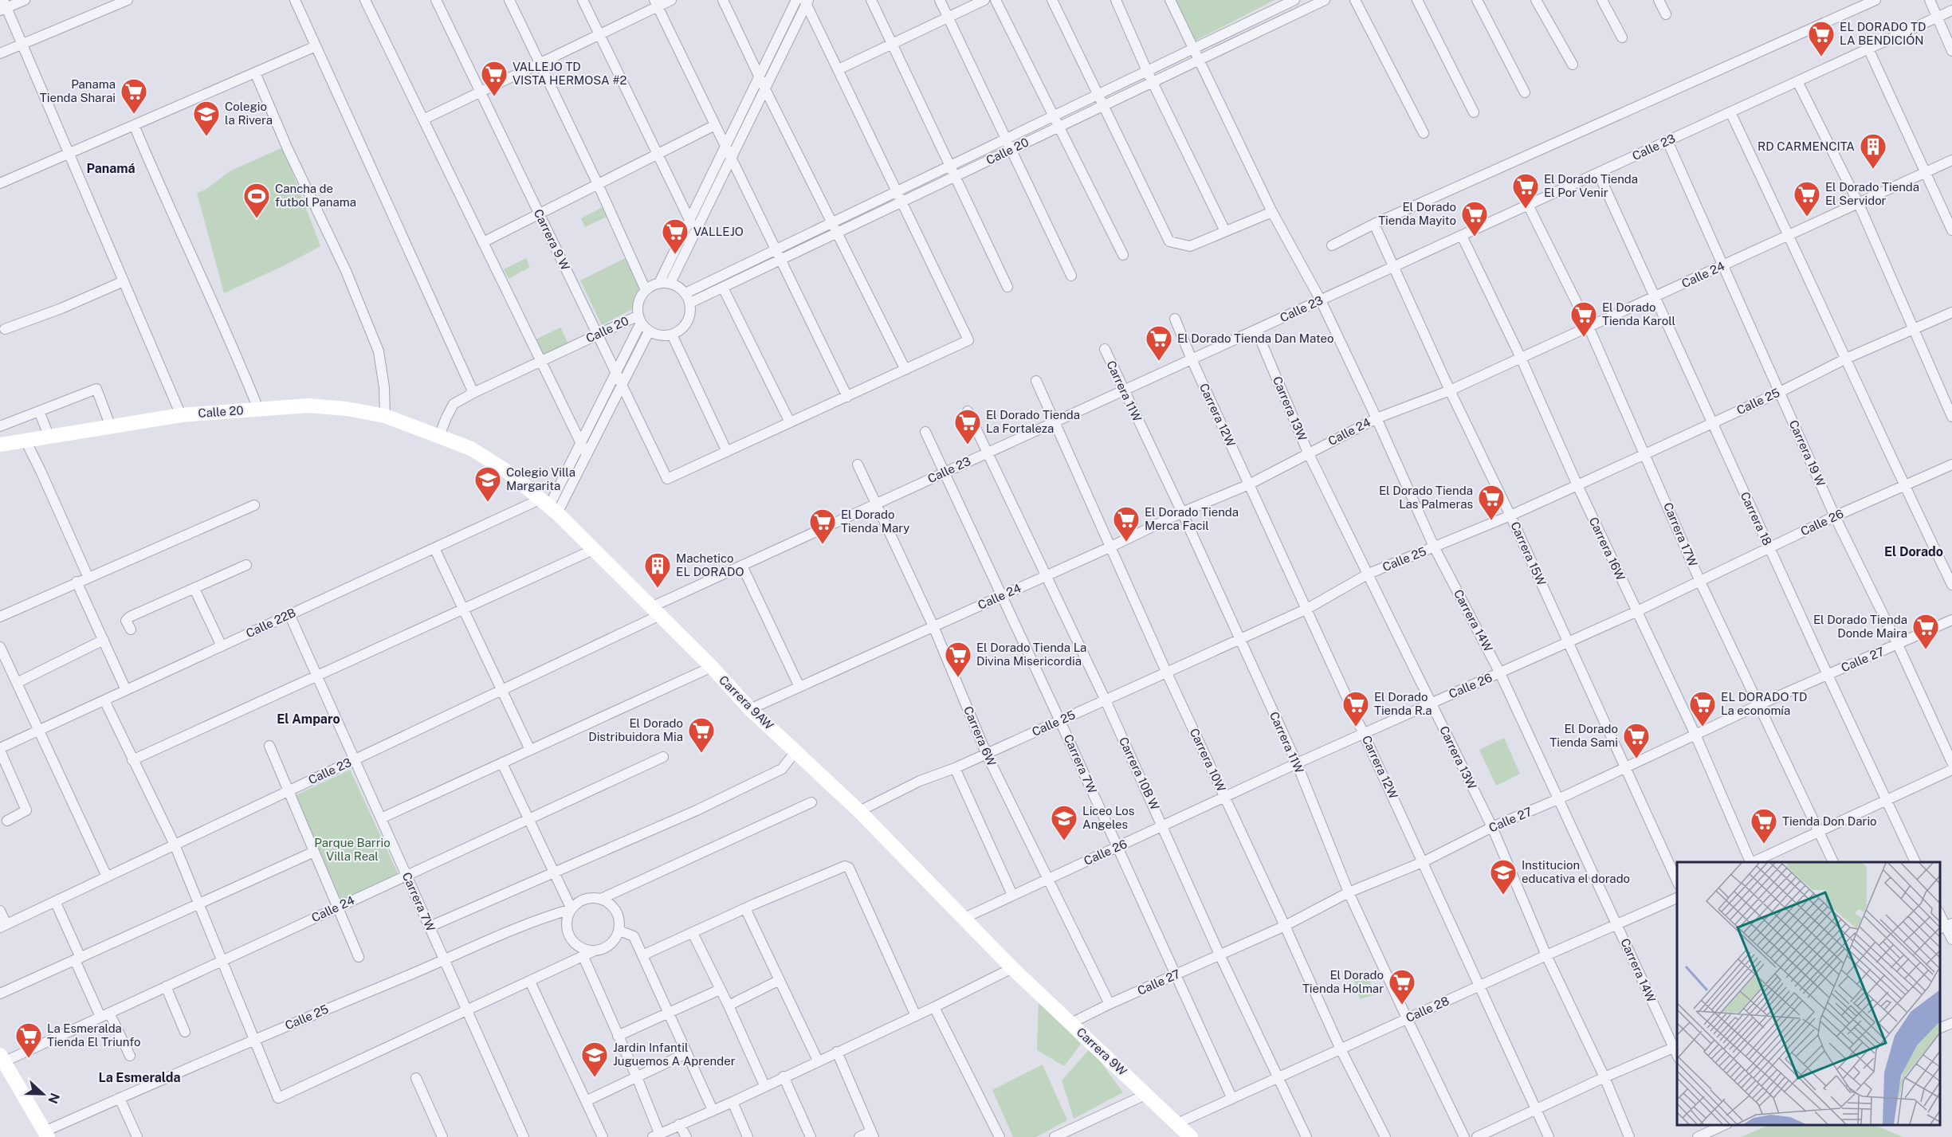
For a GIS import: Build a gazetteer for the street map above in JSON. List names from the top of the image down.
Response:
{
  "streets": {
    "main road": ["Calle 20", "Carrera 9AW", "Carrera 9W"],
    "street": [
      "Calle 23",
      "Carrera 9 W",
      "Calle 24",
      "Carrera 11W",
      "Calle 25",
      "Carrera 13W",
      "Carrera 12W",
      "Carrera 19 W",
      "Carrera 18",
      "Calle 26",
      "Carrera 17W",
      "Carrera 16W",
      "Carrera 15W",
      "Carrera 14W",
      "Calle 22B",
      "Calle 27",
      "Carrera 6W",
      "Carrera 10W",
      "Carrera 7W",
      "Carrera 10B W",
      "Calle 28"
    ]
  },
  "crossings": [
    ["Calle 23", "Carrera 11W"],
    ["Calle 23", "Carrera 13W"],
    ["Calle 23", "Carrera 12W"],
    ["Calle 23", "Carrera 19 W"],
    ["Calle 23", "Carrera 18"],
    ["Calle 23", "Carrera 17W"],
    ["Calle 23", "Carrera 16W"],
    ["Calle 23", "Carrera 15W"],
    ["Calle 23", "Carrera 14W"],
    ["Calle 23", "Carrera 9AW"],
    ["Calle 23", "Carrera 6W"],
    ["Calle 23", "Carrera 10W"],
    ["Calle 23", "Carrera 7W"],
    ["Calle 23", "Carrera 10B W"],
    ["Calle 20", "Carrera 9 W"],
    ["Calle 20", "Carrera 14W"],
    ["Calle 20", "Carrera 9AW"],
    ["Calle 24", "Carrera 11W"],
    ["Calle 24", "Carrera 13W"],
    ["Calle 24", "Carrera 12W"],
    ["Calle 24", "Carrera 19 W"],
    ["Calle 24", "Carrera 18"],
    ["Calle 24", "Carrera 17W"],
    ["Calle 24", "Carrera 16W"],
    ["Calle 24", "Carrera 15W"],
    ["Calle 24", "Carrera 14W"],
    ["Calle 24", "Carrera 9AW"],
    ["Calle 24", "Carrera 6W"],
    ["Calle 24", "Carrera 10W"],
    ["Calle 24", "Carrera 7W"],
    ["Calle 24", "Carrera 10B W"],
    ["Carrera 11W", "Calle 25"],
    ["Carrera 11W", "Calle 26"],
    ["Carrera 11W", "Calle 27"],
    ["Carrera 11W", "Calle 28"],
    ["Calle 25", "Carrera 13W"],
    ["Calle 25", "Carrera 12W"],
    ["Calle 25", "Carrera 19 W"],
    ["Calle 25", "Carrera 18"],
    ["Calle 25", "Carrera 17W"],
    ["Calle 25", "Carrera 16W"],
    ["Calle 25", "Carrera 15W"],
    ["Calle 25", "Carrera 14W"],
    ["Calle 25", "Carrera 9AW"],
    ["Calle 25", "Carrera 6W"],
    ["Calle 25", "Carrera 10W"],
    ["Calle 25", "Carrera 7W"],
    ["Calle 25", "Carrera 10B W"],
    ["Carrera 13W", "Calle 26"],
    ["Carrera 13W", "Calle 27"],
    ["Carrera 13W", "Calle 28"],
    ["Carrera 12W", "Calle 26"],
    ["Carrera 12W", "Calle 27"],
    ["Carrera 12W", "Calle 28"],
    ["Carrera 19 W", "Calle 26"],
    ["Carrera 19 W", "Calle 27"],
    ["Carrera 18", "Calle 26"],
    ["Carrera 18", "Calle 27"],
    ["Calle 26", "Carrera 17W"],
    ["Calle 26", "Carrera 16W"],
    ["Calle 26", "Carrera 15W"],
    ["Calle 26", "Carrera 14W"],
    ["Calle 26", "Carrera 9AW"],
    ["Calle 26", "Carrera 6W"],
    ["Calle 26", "Carrera 10W"],
    ["Calle 26", "Carrera 7W"],
    ["Calle 26", "Carrera 10B W"],
    ["Carrera 17W", "Calle 27"],
    ["Carrera 16W", "Calle 27"],
    ["Carrera 15W", "Calle 27"],
    ["Carrera 14W", "Calle 27"],
    ["Carrera 14W", "Calle 28"],
    ["Calle 22B", "Carrera 9AW"],
    ["Calle 22B", "Carrera 7W"],
    ["Calle 27", "Carrera 6W"],
    ["Calle 27", "Carrera 10W"],
    ["Calle 27", "Carrera 7W"],
    ["Calle 27", "Carrera 10B W"],
    ["Calle 27", "Carrera 9W"],
    ["Carrera 9AW", "Carrera 9W"],
    ["Carrera 10W", "Calle 28"],
    ["Carrera 7W", "Calle 28"],
    ["Carrera 10B W", "Calle 28"],
    ["Calle 28", "Carrera 9W"]
  ],
  "districts": [
    "Panamá",
    "El Dorado",
    "El Amparo",
    "La Esmeralda"
  ],
  "parks": ["Parque Barrio Villa Real"],
  "places": {
    "supermarket": [
      "EL DORADO TD LA BENDICIÓN",
      "VALLEJO TD VISTA HERMOSA #2",
      "Panama Tienda Sharai",
      "El Dorado Tienda El Por Venir",
      "El Dorado Tienda El Servidor",
      "El Dorado Tienda Mayito",
      "VALLEJO",
      "El Dorado Tienda Karoll",
      "El Dorado Tienda Dan Mateo",
      "El Dorado Tienda La Fortaleza",
      "El Dorado Tienda Las Palmeras",
      "El Dorado Tienda Merca Facil",
      "El Dorado Tienda Mary",
      "El Dorado Tienda Donde Maira",
      "El Dorado Tienda La Divina Misericordia",
      "El Dorado Tienda R.a",
      "EL DORADO TD La economía",
      "El Dorado Distribuidora Mia",
      "El Dorado Tienda Sami",
      "Tienda Don Dario",
      "El Dorado Tienda Holmar",
      "La Esmeralda Tienda El Triunfo"
    ],
    "school or university": [
      "Colegio la Rivera",
      "Colegio Villa Margarita",
      "Liceo Los Angeles",
      "Institucion educativa el dorado",
      "Jardin Infantil Juguemos A Aprender"
    ],
    "building": ["RD CARMENCITA", "Machetico EL DORADO"],
    "sports": ["Cancha de futbol Panama"]
  },
  "north": "right"
}
